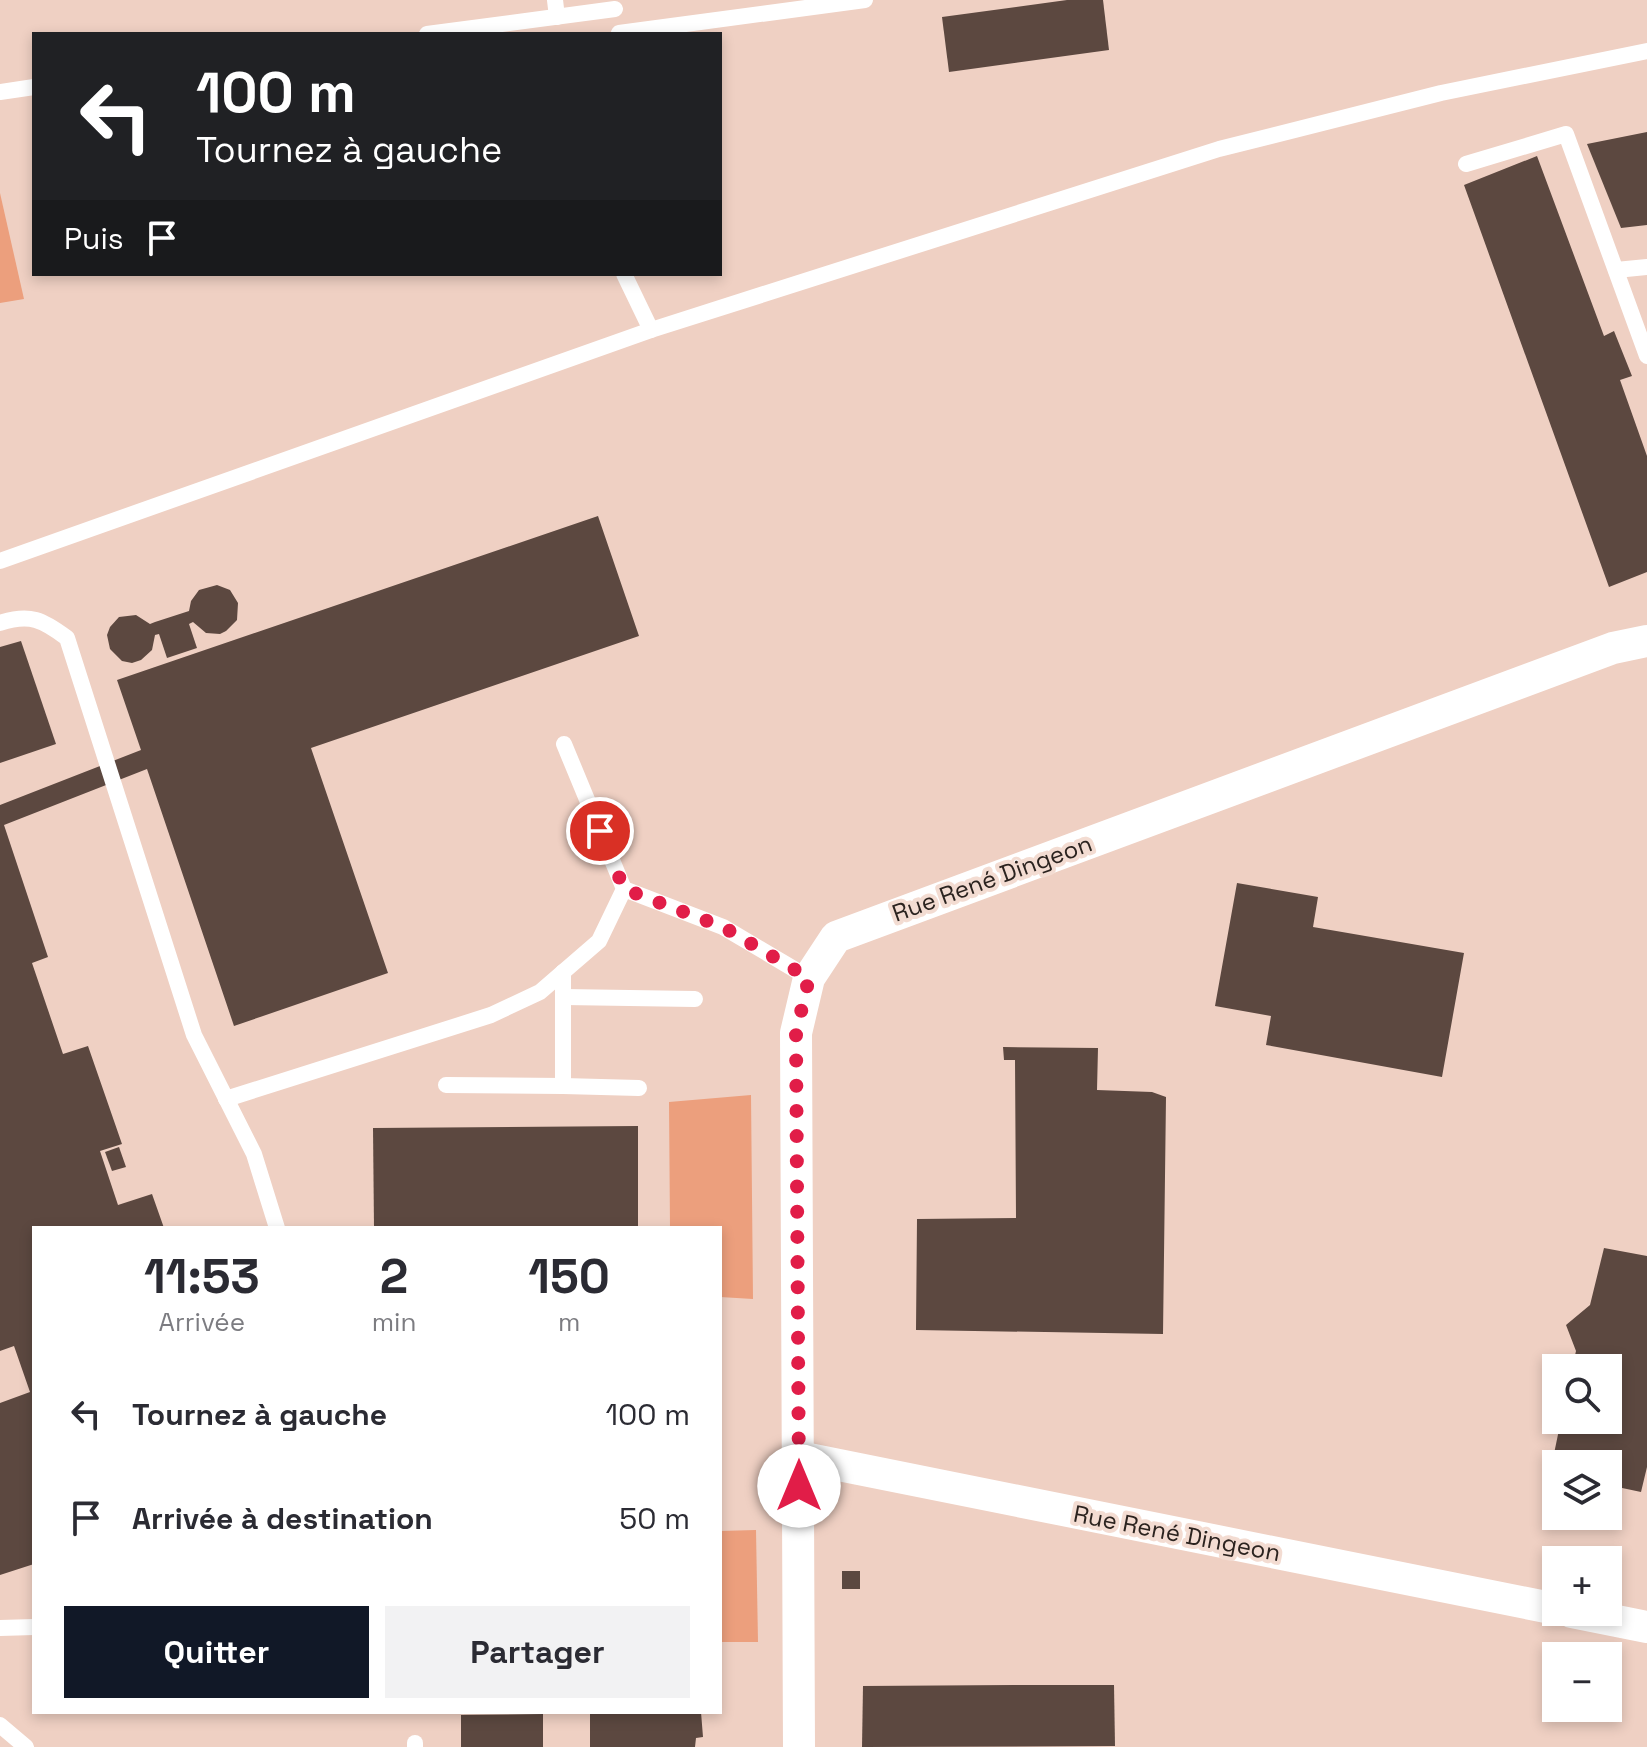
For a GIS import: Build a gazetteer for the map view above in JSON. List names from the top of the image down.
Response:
{
  "streets": {
    "street": ["Rue René Dingeon"]
  },
  "page": {
    "turn": ["100 m", "Tournez à gauche"],
    "then": "Puis",
    "eta": [
      "11:53",
      "Arrivée",
      "2",
      "min",
      "150",
      "m"
    ],
    "map_buttons": ["+", "−"],
    "list": [
      {
        "name": "Tournez à gauche",
        "value": "100 m"
      },
      {
        "name": "Arrivée à destination",
        "value": "50 m"
      }
    ],
    "buttons": ["Quitter", "Partager"]
  }
}
